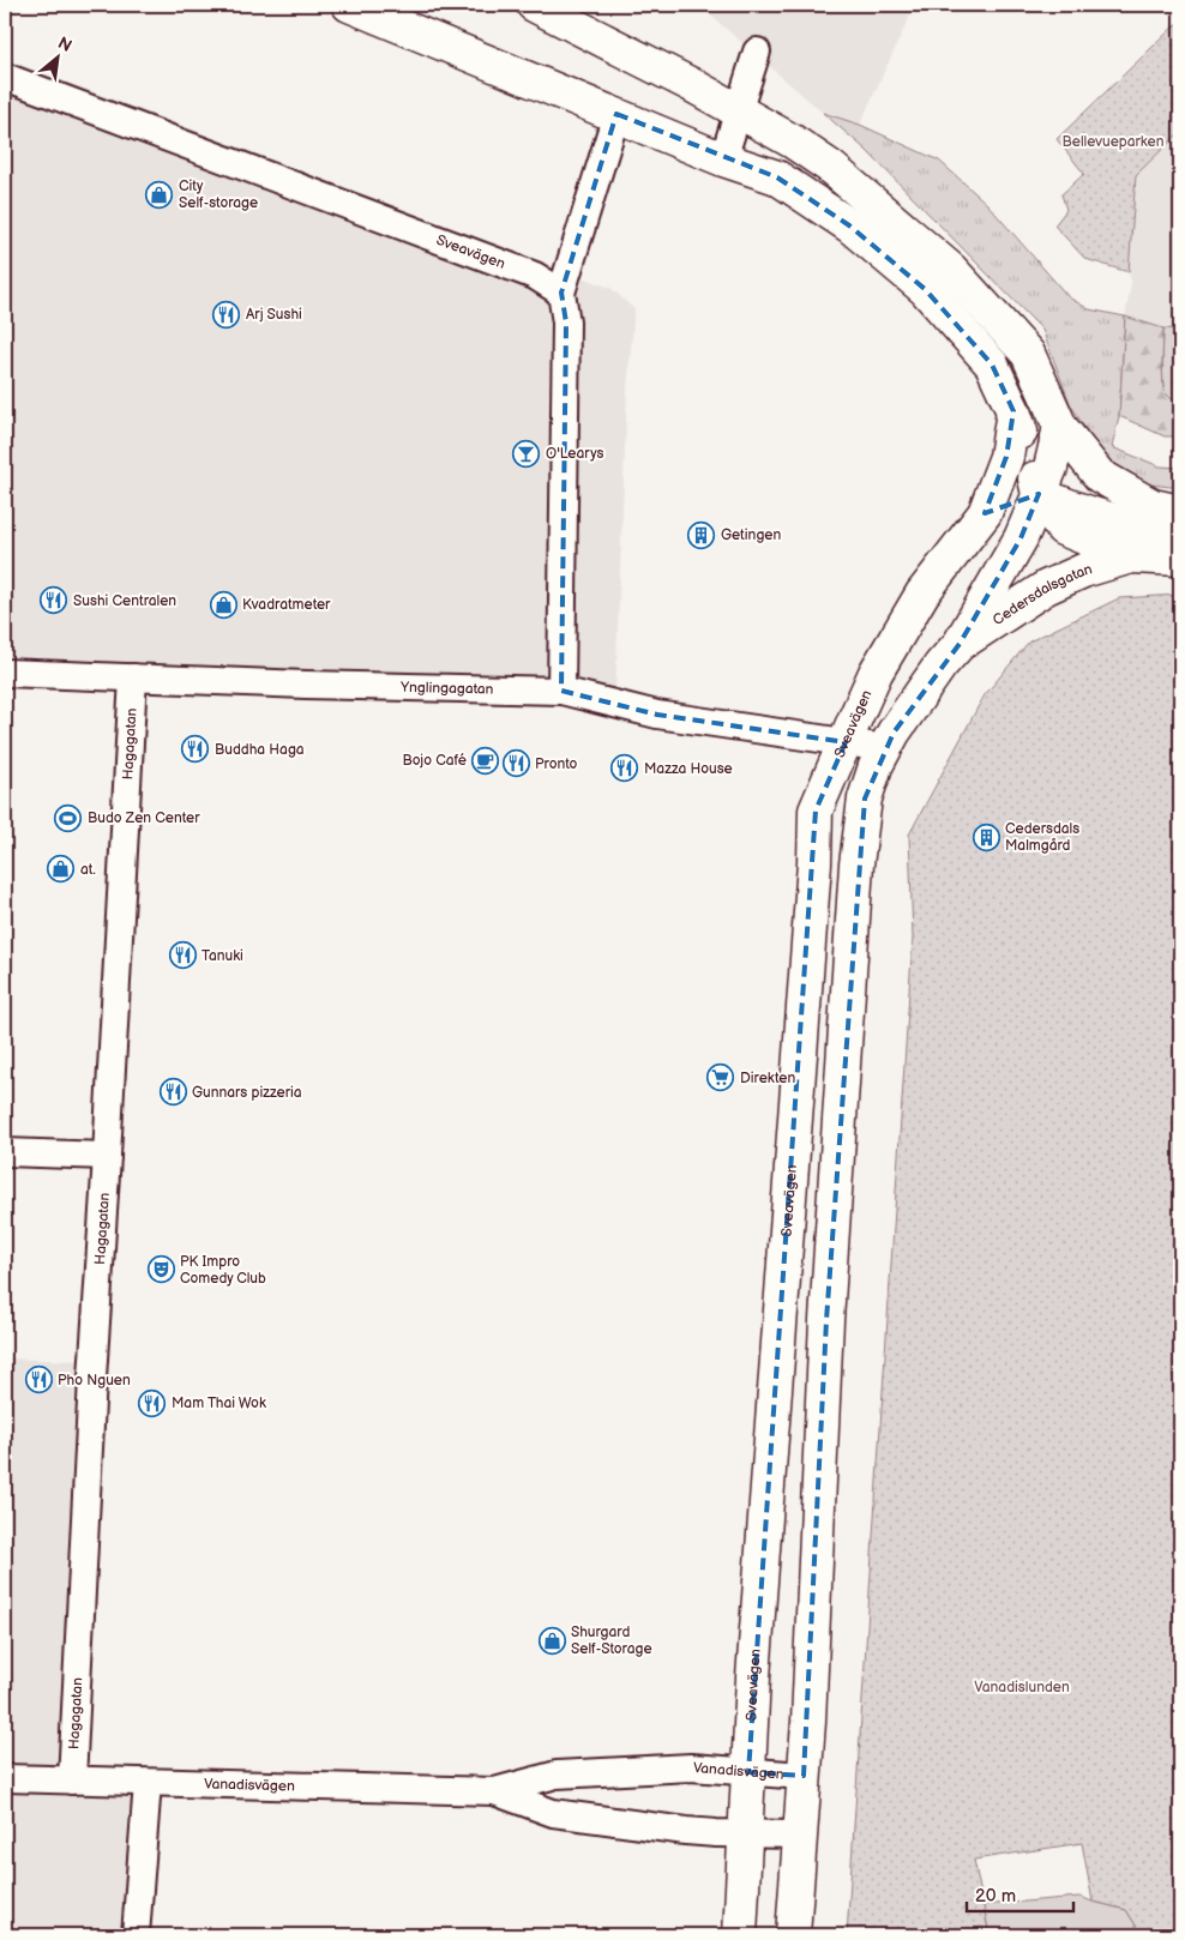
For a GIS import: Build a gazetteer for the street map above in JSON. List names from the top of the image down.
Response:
{
  "streets": {
    "main road": ["Sveavägen", "Cedersdalsgatan"],
    "street": ["Ynglingagatan", "Hagagatan", "Vanadisvägen"]
  },
  "crossings": [
    ["Sveavägen", "Cedersdalsgatan"],
    ["Sveavägen", "Ynglingagatan"],
    ["Sveavägen", "Vanadisvägen"],
    ["Ynglingagatan", "Hagagatan"],
    ["Hagagatan", "Vanadisvägen"]
  ],
  "parks": ["Bellevueparken", "Vanadislunden"],
  "places": {
    "shop": [
      "City Self-storage",
      "Kvadratmeter",
      "at.",
      "Shurgard Self-Storage"
    ],
    "restaurant": [
      "Arj Sushi",
      "Sushi Centralen",
      "Buddha Haga",
      "Pronto",
      "Mazza House",
      "Tanuki",
      "Gunnars pizzeria",
      "Pho Nguen",
      "Mam Thai Wok"
    ],
    "bar": ["O'Learys"],
    "building": ["Getingen", "Cedersdals Malmgård"],
    "cafe": ["Bojo Café"],
    "sports": ["Budo Zen Center"],
    "supermarket": ["Direkten"],
    "theatre": ["PK Impro Comedy Club"]
  },
  "scale_bar": "20 m",
  "north": "top right"
}
